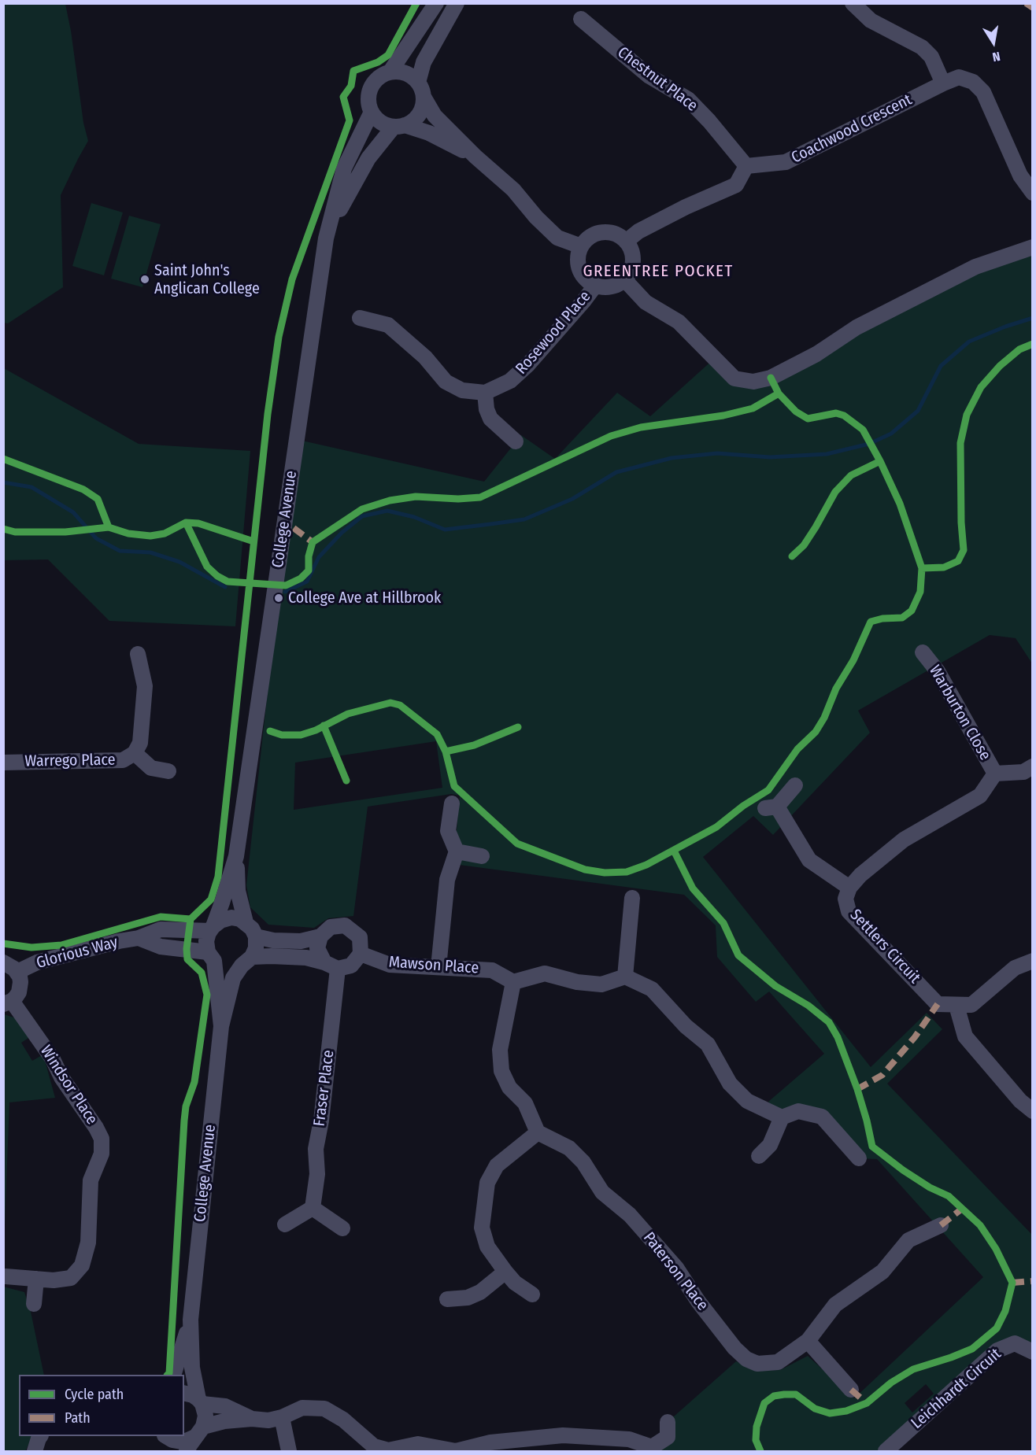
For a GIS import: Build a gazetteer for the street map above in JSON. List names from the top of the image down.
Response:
{
  "streets": {
    "street": [
      "Chestnut Place",
      "Coachwood Crescent",
      "Rosewood Place",
      "College Avenue",
      "Warburton Close",
      "Warrego Place",
      "Settlers Circuit",
      "Glorious Way",
      "Mawson Place",
      "Windsor Place",
      "Fraser Place",
      "Paterson Place",
      "Leichhardt Circuit"
    ]
  },
  "crossings": [
    ["Chestnut Place", "Coachwood Crescent"],
    ["College Avenue", "Glorious Way"],
    ["Warburton Close", "Settlers Circuit"],
    ["Glorious Way", "Windsor Place"],
    ["Mawson Place", "Fraser Place"]
  ],
  "districts": ["GREENTREE POCKET"],
  "places": ["Saint John's Anglican College", "College Ave at Hillbrook"],
  "legend": ["Cycle path", "Path"],
  "north": "bottom"
}
